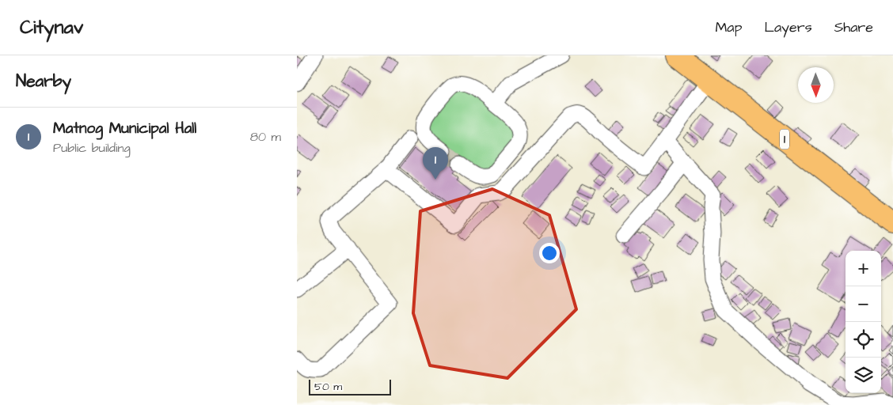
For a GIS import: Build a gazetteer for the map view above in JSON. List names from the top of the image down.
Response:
{
  "streets": {
    "highway": ["1"]
  },
  "scale_bar": "50 m",
  "north": "bottom",
  "page": {
    "header": "Citynav",
    "nav": ["Map", "Layers", "Share"],
    "heading": "Nearby",
    "list": [
      {
        "mark": "1",
        "name": "Matnog Municipal Hall",
        "note": "Public building",
        "value": "80 m"
      }
    ],
    "pins": "1",
    "map_buttons": ["+", "−"],
    "scale": "50 m"
  }
}
